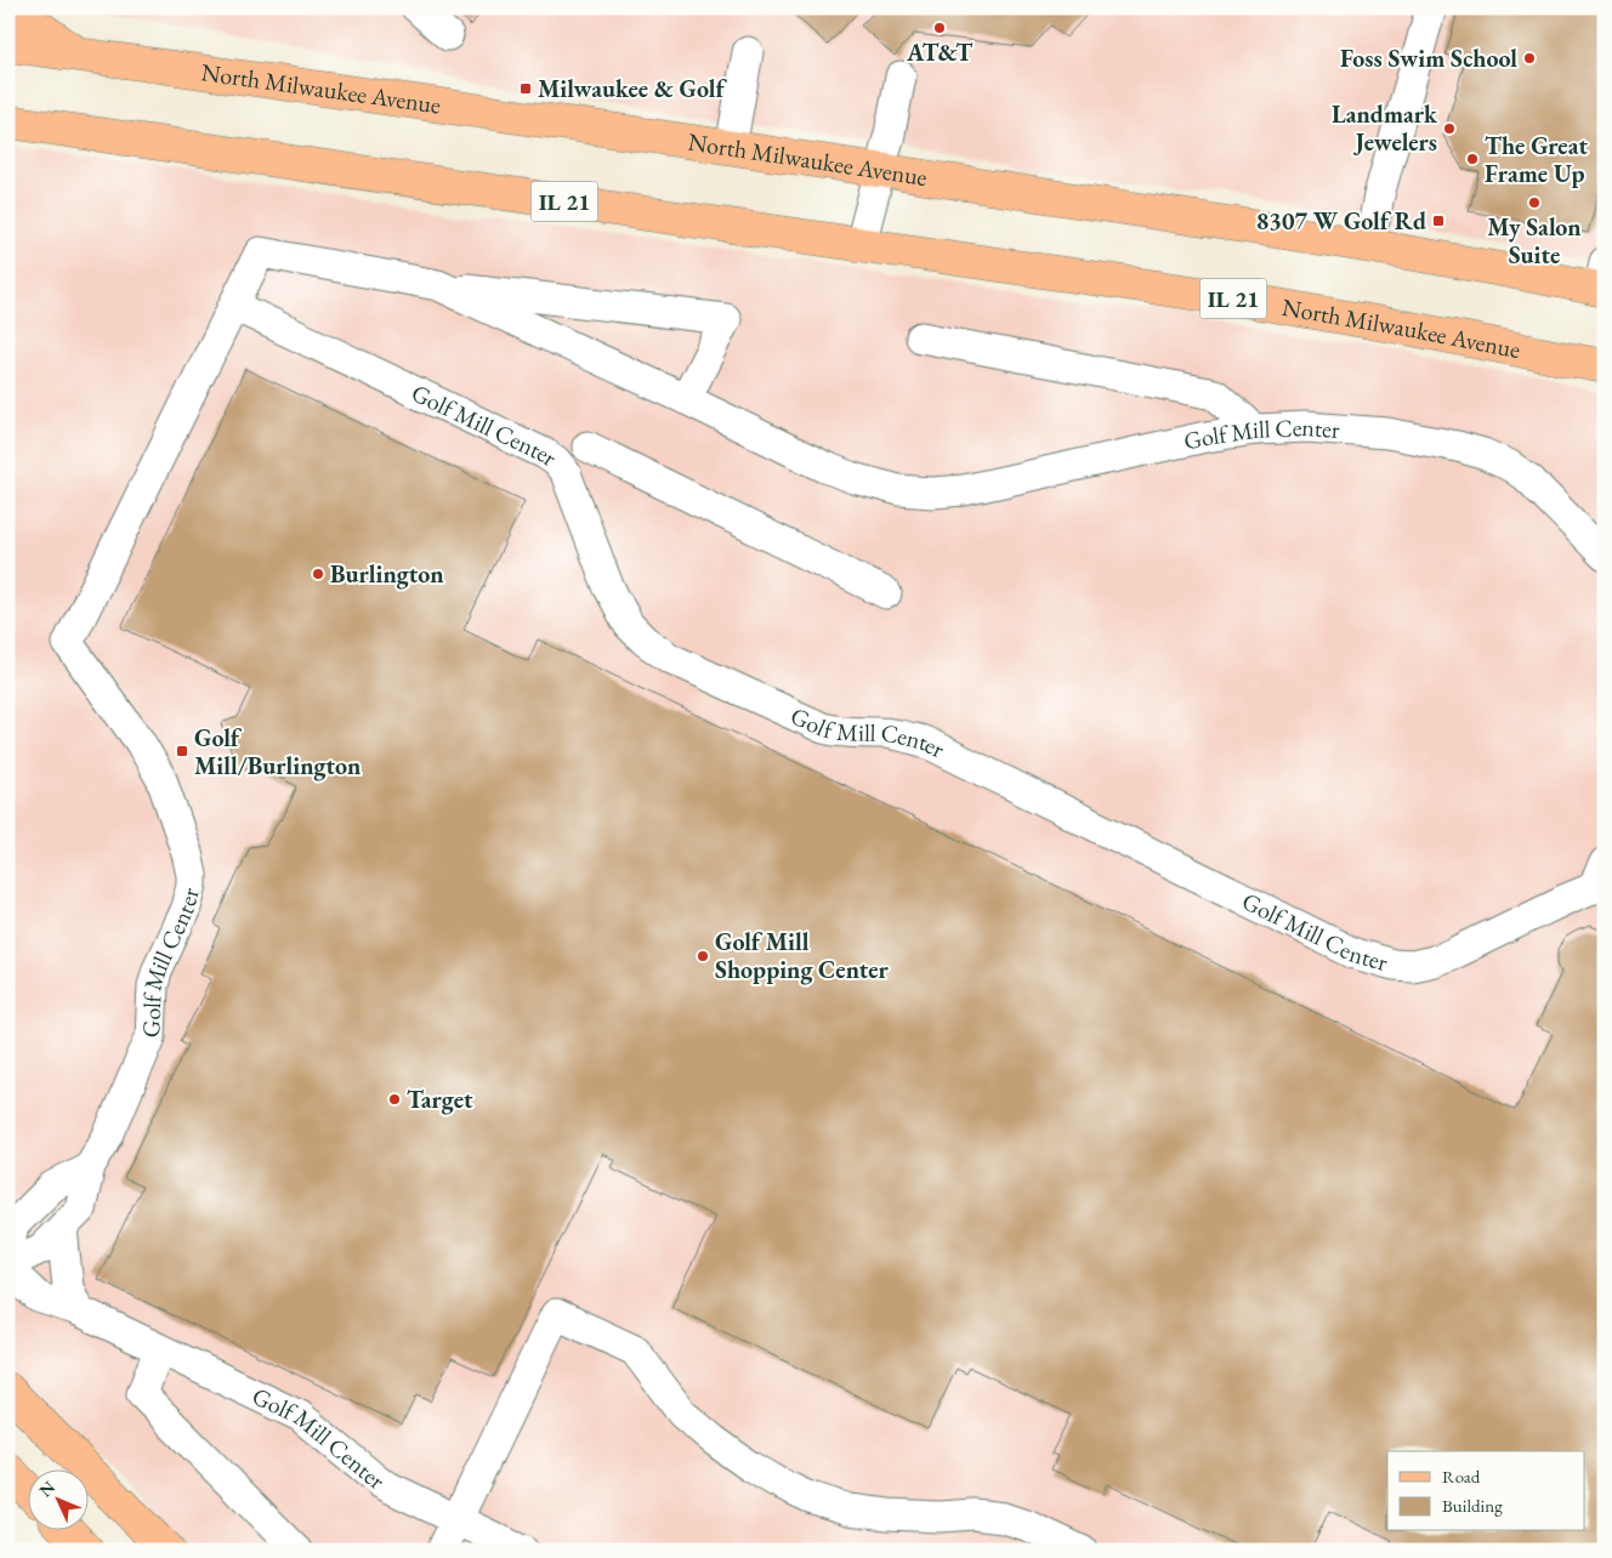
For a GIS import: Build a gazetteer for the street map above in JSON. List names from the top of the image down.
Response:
{
  "streets": {
    "main road": ["North Milwaukee Avenue", "IL 21"],
    "lane": ["Golf Mill Center"]
  },
  "places": {
    "other": [
      "AT&T",
      "Foss Swim School",
      "Landmark Jewelers",
      "The Great Frame Up",
      "My Salon Suite",
      "Burlington",
      "Golf Mill Shopping Center",
      "Target"
    ],
    "transit": ["Milwaukee & Golf", "8307 W Golf Rd", "Golf Mill/Burlington"]
  },
  "legend": ["Road", "Building"],
  "north": "top left"
}
